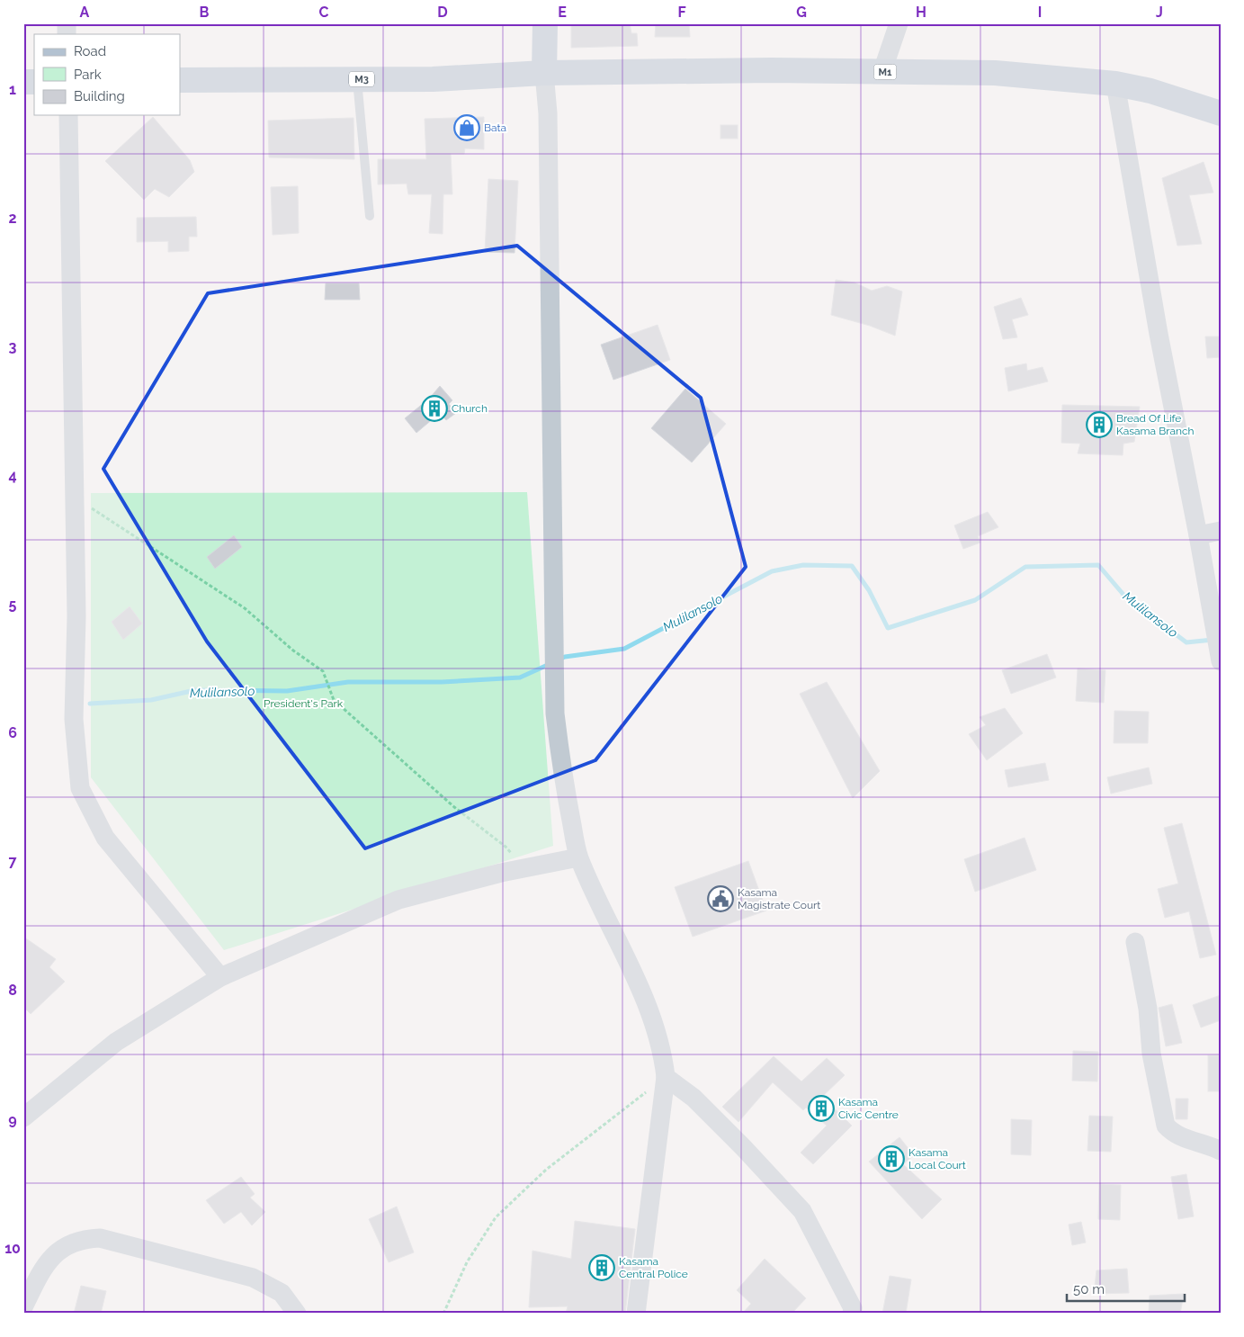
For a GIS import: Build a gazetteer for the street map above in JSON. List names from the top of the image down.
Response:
{
  "streets": {
    "main road": ["M1", "M3"]
  },
  "crossings": [
    ["M1", "M3"]
  ],
  "water": ["Mulilansolo"],
  "parks": ["President's Park"],
  "places": {
    "shop": ["Bata"],
    "building": [
      "Church",
      "Bread Of Life Kasama Branch",
      "Kasama Civic Centre",
      "Kasama Local Court",
      "Kasama Central Police"
    ],
    "public building": ["Kasama Magistrate Court"]
  },
  "legend": ["Road", "Park", "Building"],
  "scale_bar": "50 m",
  "grid": {
    "columns": [
      "A",
      "B",
      "C",
      "D",
      "E",
      "F",
      "G",
      "H",
      "I",
      "J"
    ],
    "rows": [
      "1",
      "2",
      "3",
      "4",
      "5",
      "6",
      "7",
      "8",
      "9",
      "10"
    ]
  }
}
